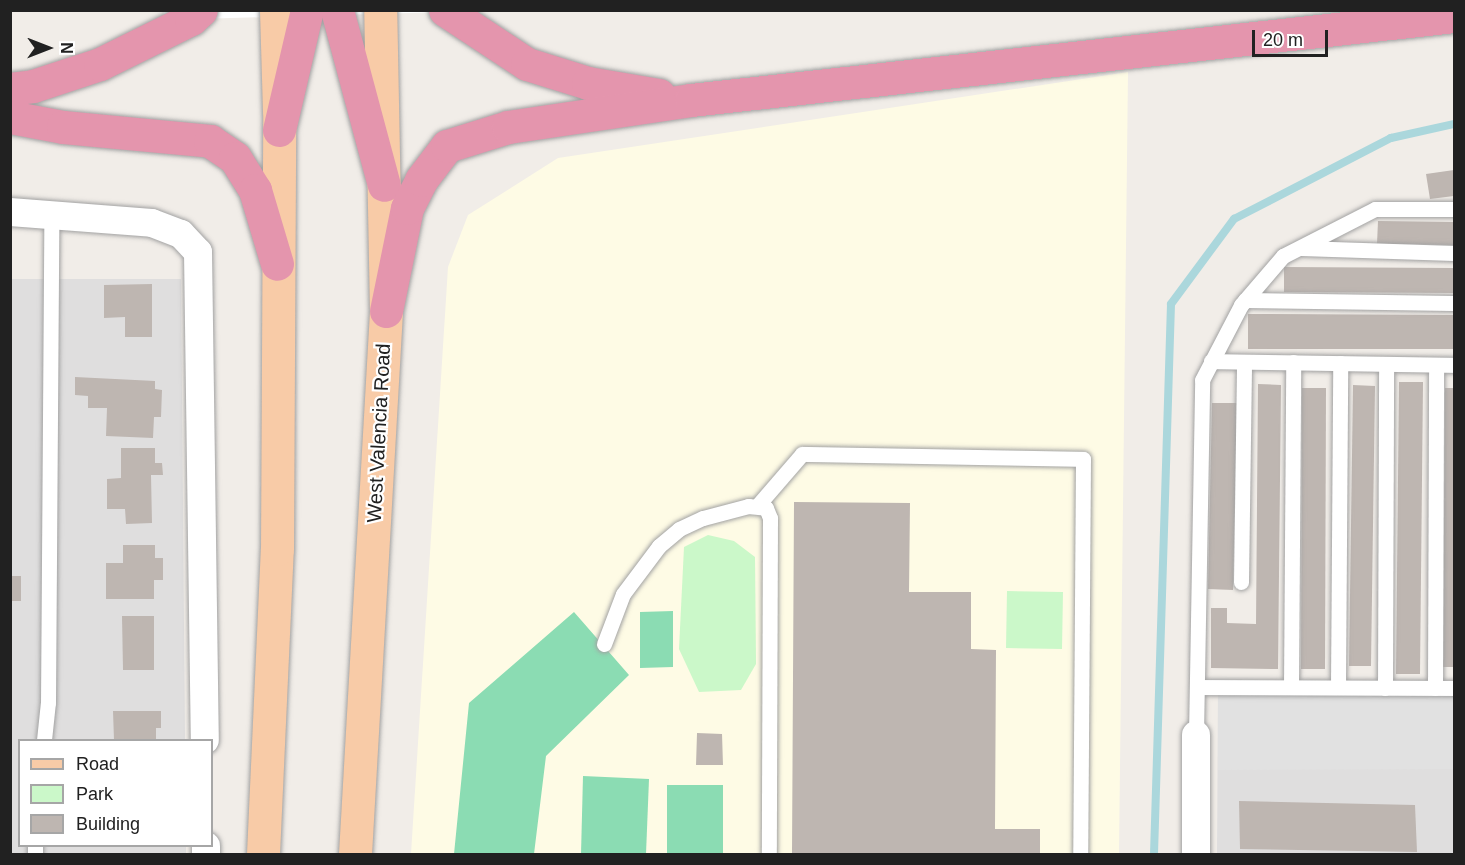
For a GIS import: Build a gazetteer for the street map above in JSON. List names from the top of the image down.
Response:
{
  "streets": {
    "main road": ["West Valencia Road"]
  },
  "legend": ["Road", "Park", "Building"],
  "scale_bar": "20 m",
  "north": "right"
}
